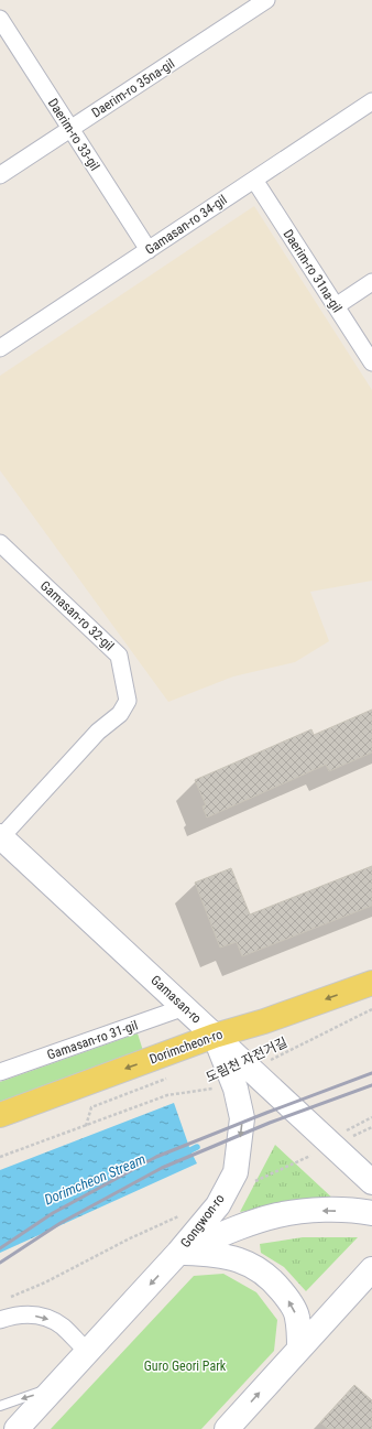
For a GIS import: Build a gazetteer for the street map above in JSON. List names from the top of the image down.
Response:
{
  "streets": {
    "main road": ["Gamasan-ro", "Dorimcheon-ro", "Gongwon-ro"],
    "street": [
      "Daerim-ro 35na-gil",
      "Daerim-ro 33-gil",
      "Gamasan-ro 34-gil",
      "Daerim-ro 31na-gil",
      "Gamasan-ro 32-gil",
      "Gamasan-ro 31-gil"
    ],
    "path": ["도림천 자전거길"]
  },
  "crossings": [
    ["Daerim-ro 35na-gil", "Daerim-ro 33-gil"],
    ["Daerim-ro 33-gil", "Gamasan-ro 34-gil"],
    ["Gamasan-ro 34-gil", "Daerim-ro 31na-gil"],
    ["Gamasan-ro 32-gil", "Gamasan-ro"],
    ["Gamasan-ro", "Gamasan-ro 31-gil"],
    ["Gamasan-ro", "Dorimcheon-ro"],
    ["Gamasan-ro", "Gongwon-ro"],
    ["Dorimcheon-ro", "Gongwon-ro"]
  ],
  "water": ["Dorimcheon Stream"],
  "parks": ["Guro Geori Park"]
}
